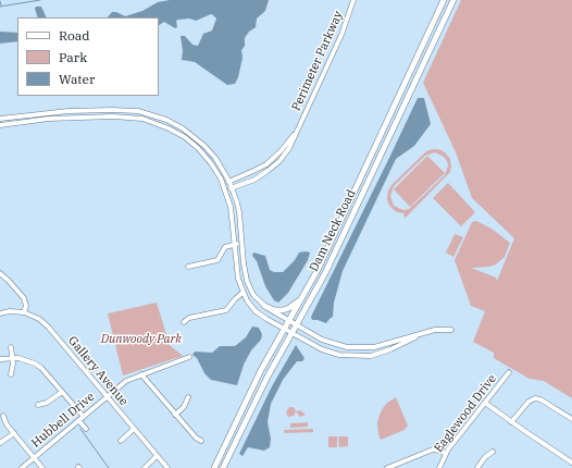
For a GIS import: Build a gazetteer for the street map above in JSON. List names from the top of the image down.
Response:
{
  "streets": {
    "main road": ["Dam Neck Road"],
    "street": [
      "Perimeter Parkway",
      "Gallery Avenue",
      "Eaglewood Drive",
      "Hubbell Drive"
    ]
  },
  "crossings": [
    ["Gallery Avenue", "Hubbell Drive"]
  ],
  "parks": ["Dunwoody Park"],
  "legend": ["Road", "Park", "Water"]
}
